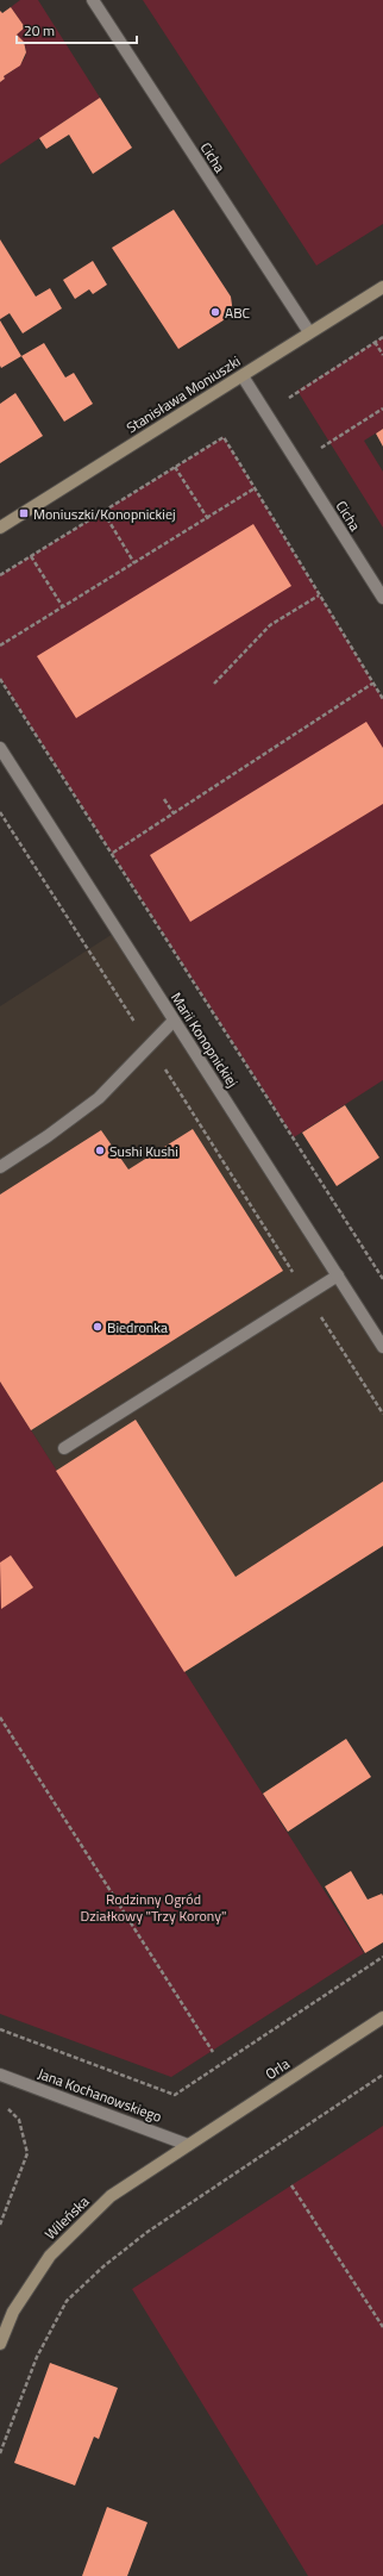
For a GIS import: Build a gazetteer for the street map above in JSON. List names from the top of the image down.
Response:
{
  "streets": {
    "street": [
      "Cicha",
      "Stanisława Moniuszki",
      "Marii Konopnickiej",
      "Orla",
      "Jana Kochanowskiego",
      "Wileńska"
    ]
  },
  "crossings": [
    ["Cicha", "Stanisława Moniuszki"],
    ["Orla", "Jana Kochanowskiego"],
    ["Orla", "Wileńska"],
    ["Jana Kochanowskiego", "Wileńska"]
  ],
  "parks": ["Rodzinny Ogród Działkowy \"Trzy Korony\""],
  "places": {
    "other": ["ABC", "Sushi Kushi", "Biedronka"],
    "transit": ["Moniuszki/Konopnickiej"]
  },
  "scale_bar": "20 m"
}
